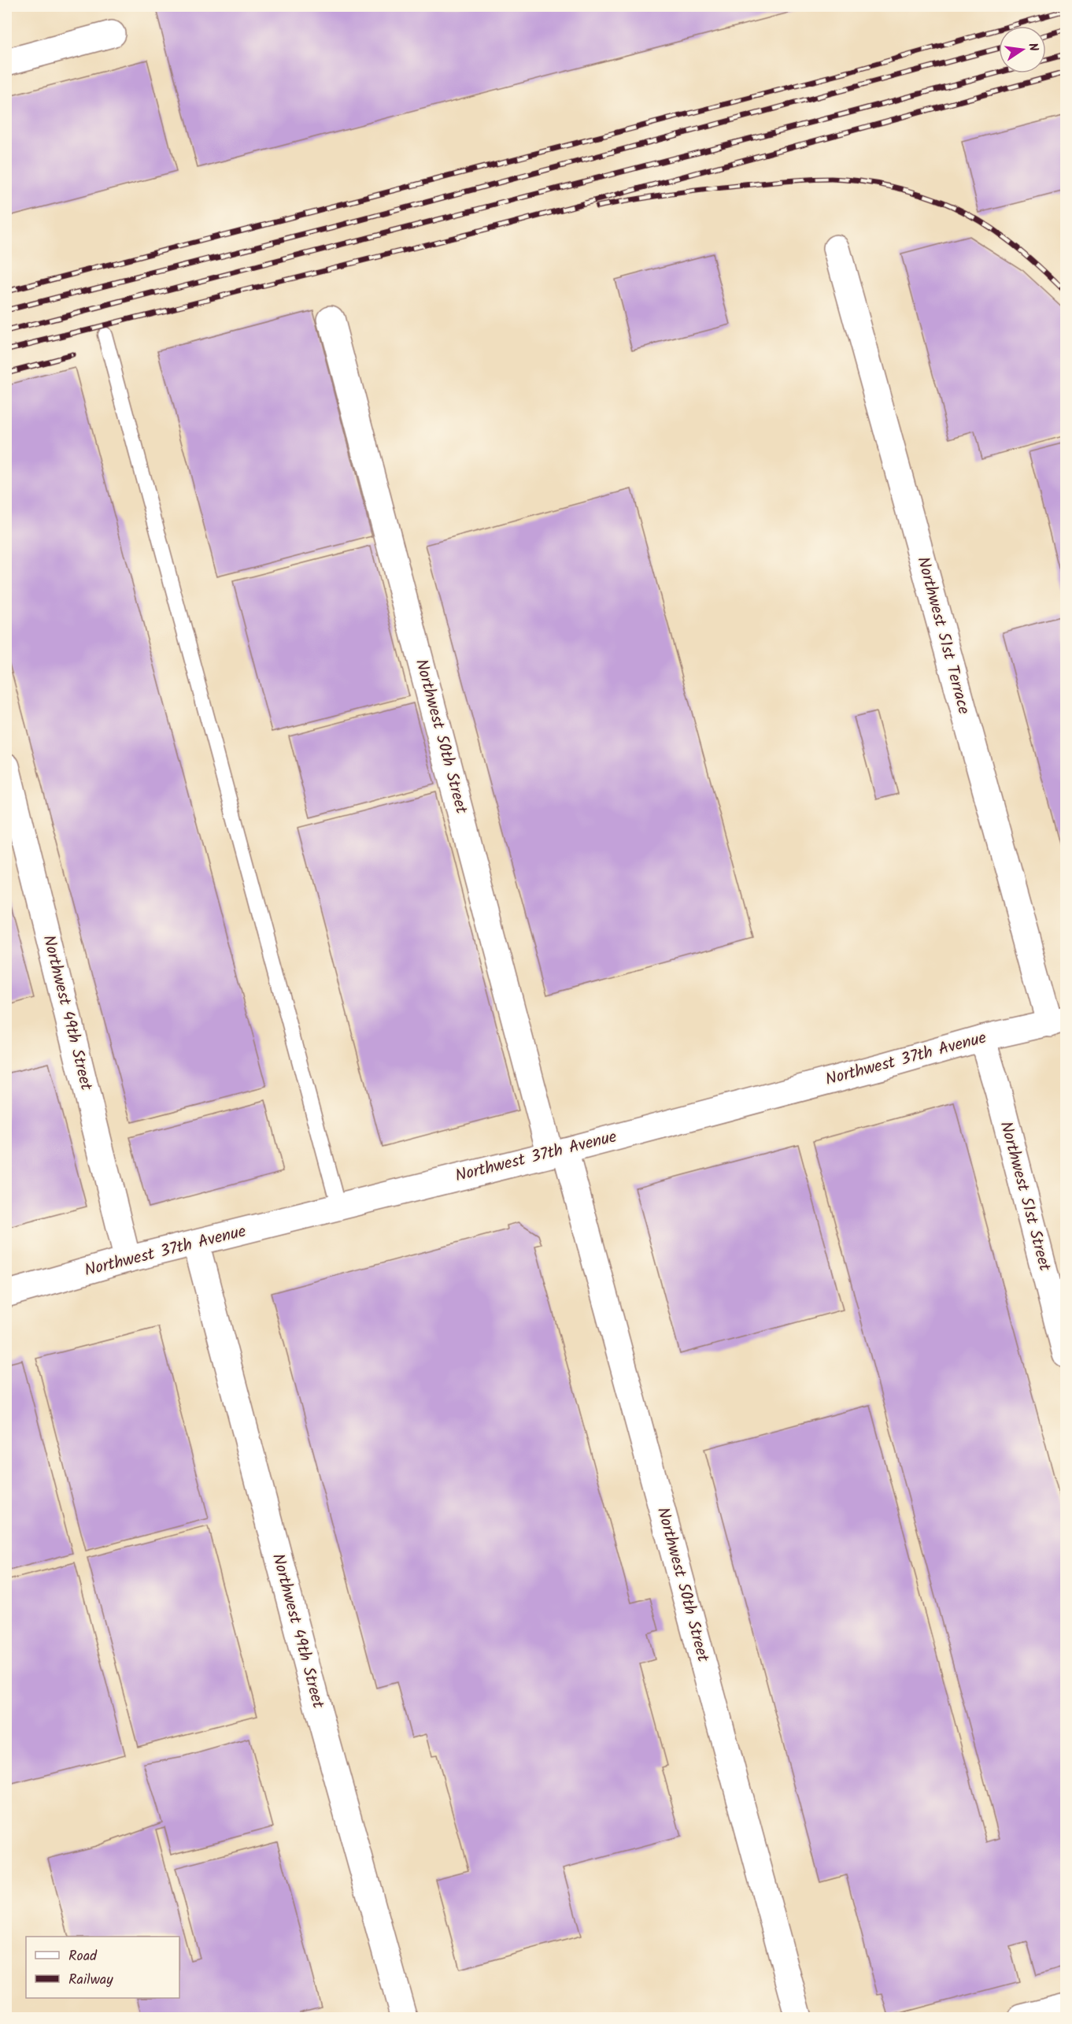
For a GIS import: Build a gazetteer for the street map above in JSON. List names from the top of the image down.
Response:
{
  "streets": {
    "street": [
      "Northwest 51st Terrace",
      "Northwest 50th Street",
      "Northwest 49th Street",
      "Northwest 37th Avenue",
      "Northwest 51st Street"
    ]
  },
  "crossings": [
    ["Northwest 51st Terrace", "Northwest 37th Avenue"],
    ["Northwest 50th Street", "Northwest 37th Avenue"],
    ["Northwest 49th Street", "Northwest 37th Avenue"],
    ["Northwest 37th Avenue", "Northwest 51st Street"]
  ],
  "legend": ["Road", "Railway"],
  "north": "right"
}
